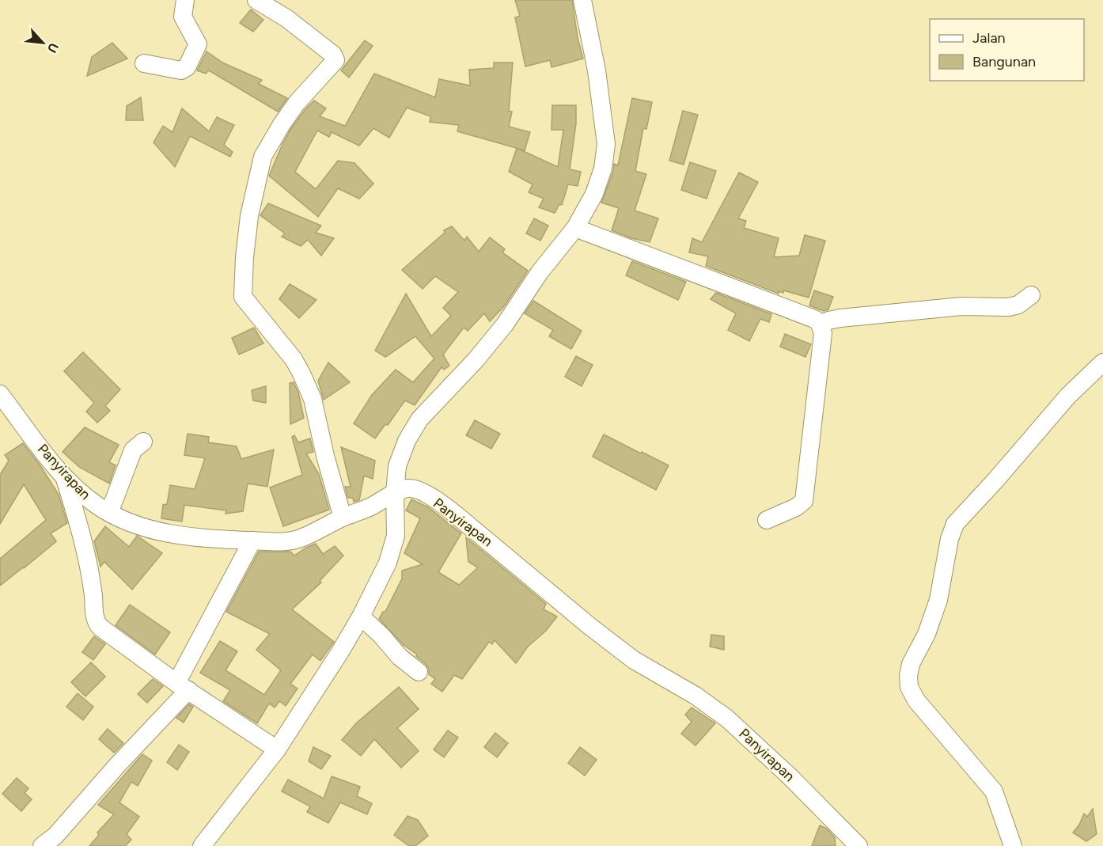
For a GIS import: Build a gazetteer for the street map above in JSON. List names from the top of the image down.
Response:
{
  "streets": {
    "street": ["Panyirapan"]
  },
  "legend": ["Jalan", "Bangunan"],
  "north": "bottom right"
}
